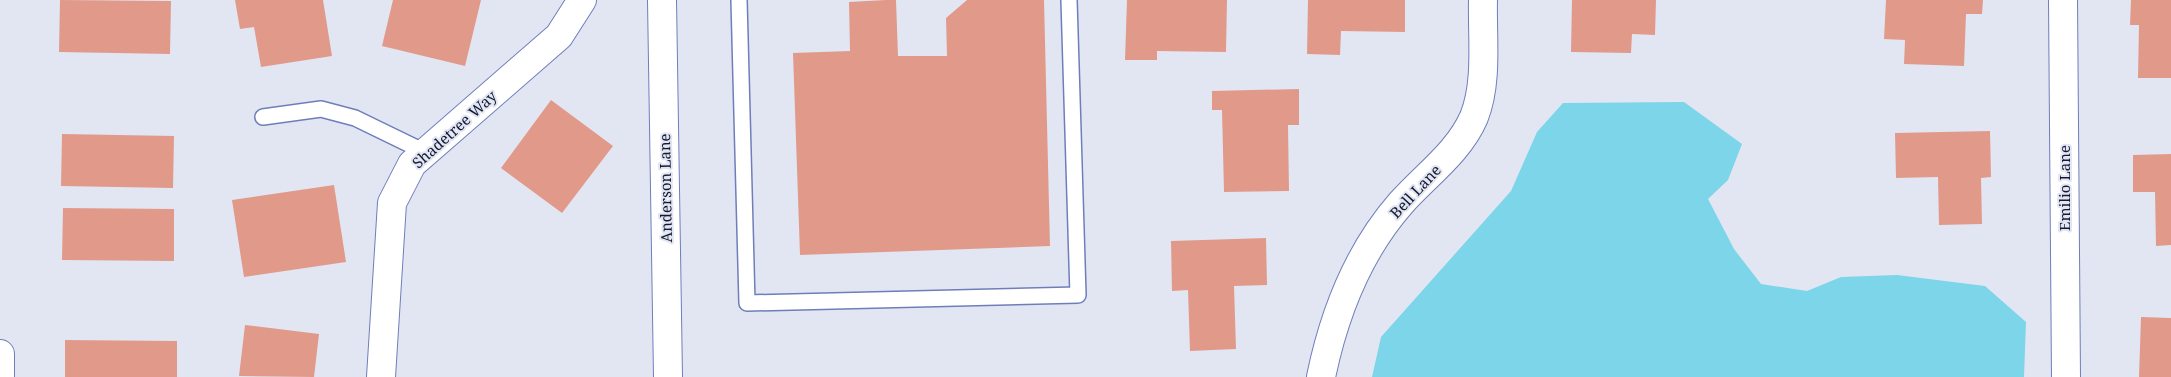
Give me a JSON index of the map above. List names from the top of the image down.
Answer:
{
  "streets": {
    "street": [
      "Shadetree Way",
      "Anderson Lane",
      "Emilio Lane",
      "Bell Lane"
    ]
  }
}
